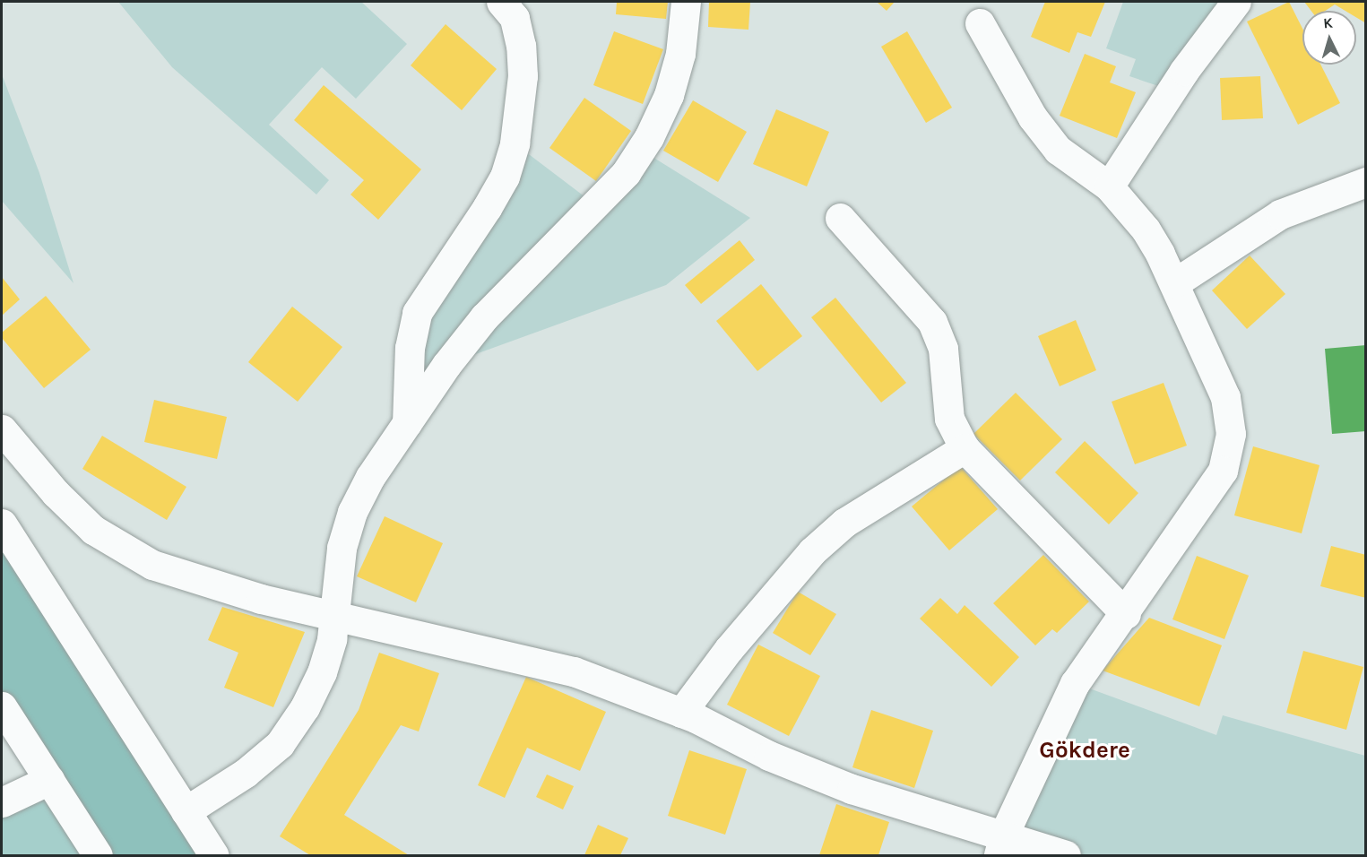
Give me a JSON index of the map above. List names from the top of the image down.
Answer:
{
  "districts": ["Gökdere"],
  "north": "top"
}
